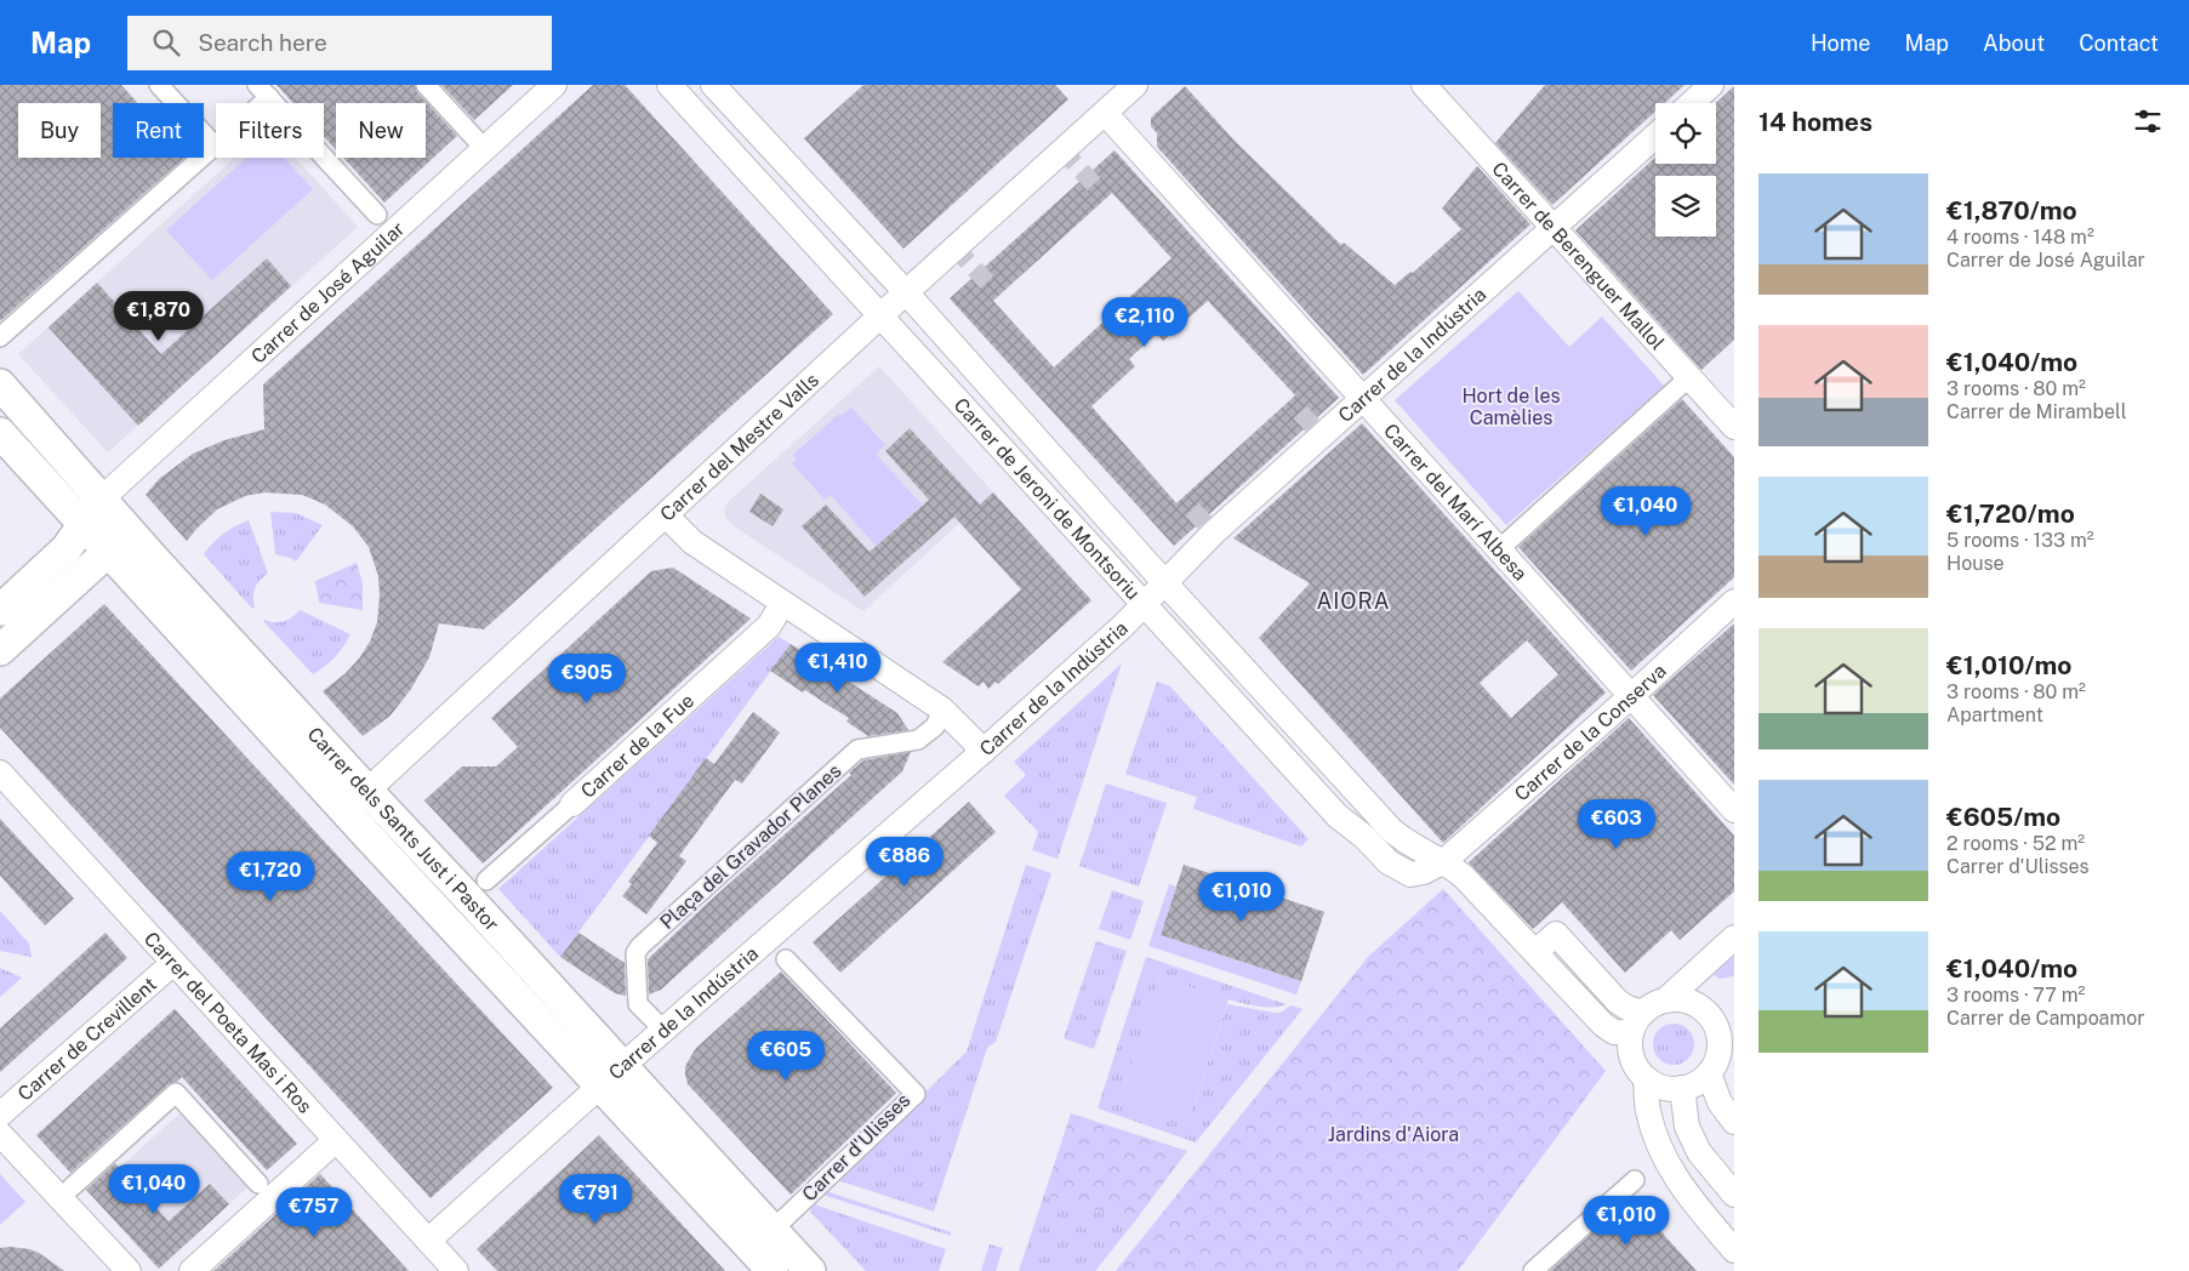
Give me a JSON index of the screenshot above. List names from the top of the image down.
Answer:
{
  "streets": {
    "street": [
      "Carrer de Berenguer Mallol",
      "Carrer de José Aguilar",
      "Carrer de la Indústria",
      "Carrer del Mestre Valls",
      "Carrer de Jeroni de Montsoriu",
      "Carrer del Marí Albesa",
      "Carrer de la Conserva",
      "Carrer de la Fue",
      "Carrer dels Sants Just i Pastor",
      "Plaça del Gravador Planes",
      "Carrer del Poeta Mas i Ros",
      "Carrer de Crevillent",
      "Carrer d'Ulisses"
    ]
  },
  "crossings": [
    ["Carrer de Berenguer Mallol", "Carrer de la Indústria"],
    ["Carrer de José Aguilar", "Carrer dels Sants Just i Pastor"],
    ["Carrer de la Indústria", "Carrer de Jeroni de Montsoriu"],
    ["Carrer de la Indústria", "Carrer del Marí Albesa"],
    ["Carrer de la Indústria", "Carrer dels Sants Just i Pastor"],
    ["Carrer de la Indústria", "Plaça del Gravador Planes"],
    ["Carrer de la Indústria", "Carrer del Poeta Mas i Ros"],
    ["Carrer del Mestre Valls", "Carrer de Jeroni de Montsoriu"],
    ["Carrer del Mestre Valls", "Carrer del Marí Albesa"],
    ["Carrer del Mestre Valls", "Carrer dels Sants Just i Pastor"],
    ["Carrer de Jeroni de Montsoriu", "Carrer de la Conserva"],
    ["Carrer del Marí Albesa", "Carrer de la Conserva"],
    ["Carrer dels Sants Just i Pastor", "Carrer d'Ulisses"],
    ["Carrer del Poeta Mas i Ros", "Carrer de Crevillent"]
  ],
  "districts": ["AIORA"],
  "parks": ["Hort de les Camèlies", "Jardins d'Aiora"],
  "page": {
    "header": "Map",
    "search": "Search here",
    "nav": [
      "Home",
      "Map",
      "About",
      "Contact"
    ],
    "heading": "14 homes",
    "chip": [
      "Buy",
      "Rent",
      "Filters",
      "New"
    ],
    "list": [
      {
        "name": "€1,870/mo",
        "note": "4 rooms · 148 m² · Carrer de José Aguilar"
      },
      {
        "name": "€1,040/mo",
        "note": "3 rooms · 80 m² · Carrer de Mirambell"
      },
      {
        "name": "€1,720/mo",
        "note": "5 rooms · 133 m² · House"
      },
      {
        "name": "€1,010/mo",
        "note": "3 rooms · 80 m² · Apartment"
      },
      {
        "name": "€605/mo",
        "note": "2 rooms · 52 m² · Carrer d'Ulisses"
      },
      {
        "name": "€1,040/mo",
        "note": "3 rooms · 77 m² · Carrer de Campoamor"
      }
    ],
    "price": [
      "€1,870",
      "€2,110",
      "€1,040",
      "€1,410",
      "€905",
      "€603",
      "€886",
      "€1,720",
      "€1,010",
      "€605",
      "€1,040",
      "€791",
      "€757",
      "€1,010"
    ]
  }
}
